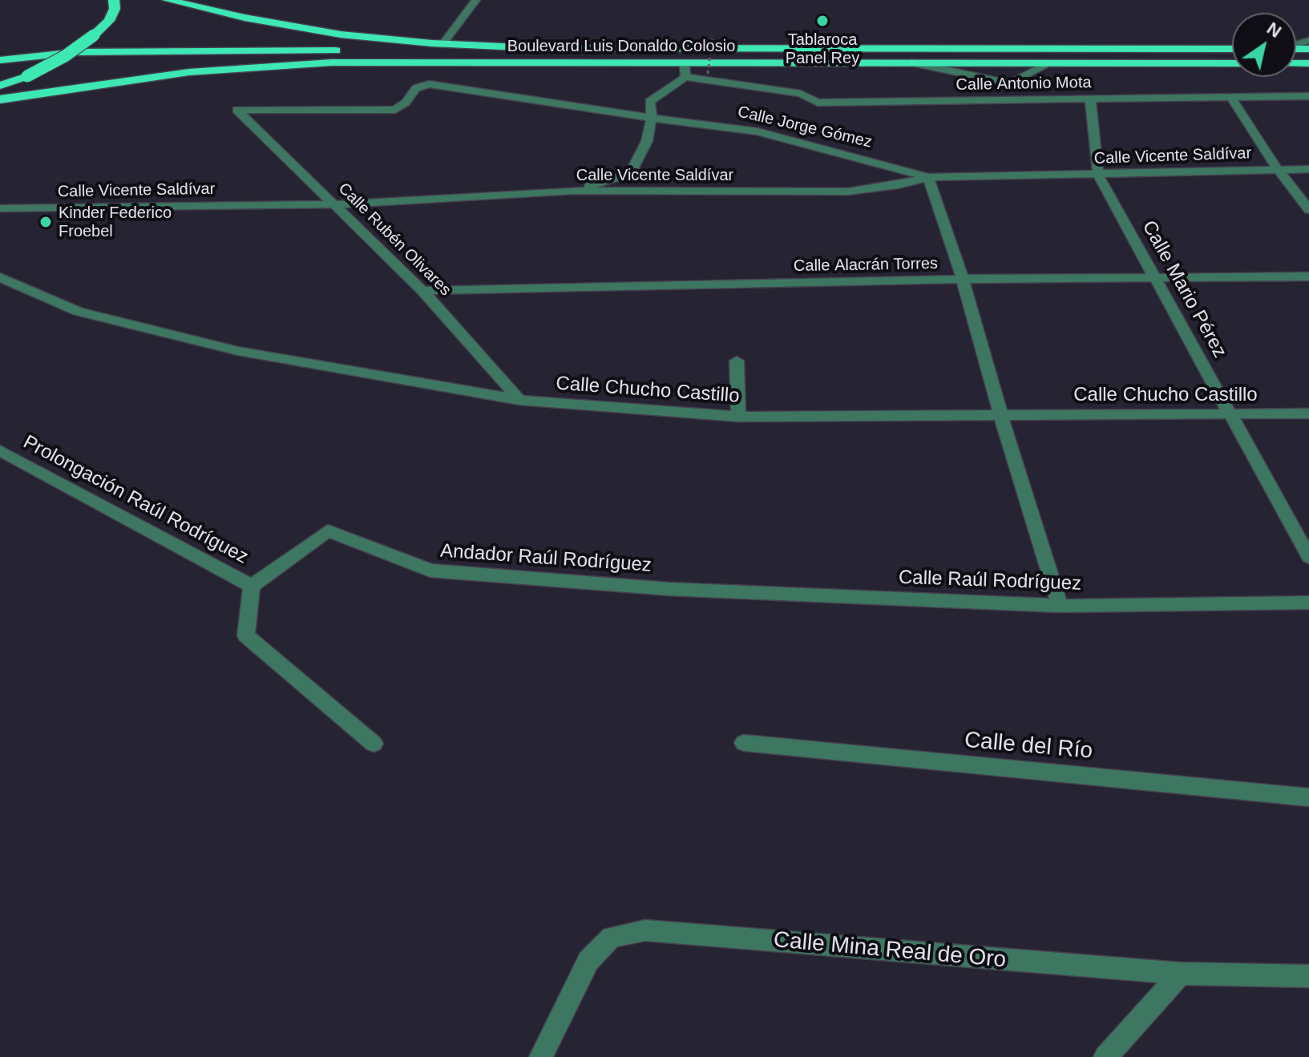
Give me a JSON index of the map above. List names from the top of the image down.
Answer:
{
  "streets": {
    "highway": ["Boulevard Luis Donaldo Colosio"],
    "street": [
      "Calle Antonio Mota",
      "Calle Jorge Gómez",
      "Calle Vicente Saldívar",
      "Calle Rubén Olivares",
      "Calle Alacrán Torres",
      "Calle Mario Pérez",
      "Calle Chucho Castillo",
      "Prolongación Raúl Rodríguez",
      "Andador Raúl Rodríguez",
      "Calle Raúl Rodríguez",
      "Calle del Río",
      "Calle Mina Real de Oro"
    ]
  },
  "crossings": [
    ["Calle Antonio Mota", "Calle Mario Pérez"],
    ["Calle Jorge Gómez", "Calle Vicente Saldívar"],
    ["Calle Jorge Gómez", "Calle Rubén Olivares"],
    ["Calle Vicente Saldívar", "Calle Rubén Olivares"],
    ["Calle Vicente Saldívar", "Calle Mario Pérez"],
    ["Calle Rubén Olivares", "Calle Alacrán Torres"],
    ["Calle Rubén Olivares", "Calle Chucho Castillo"],
    ["Calle Alacrán Torres", "Calle Mario Pérez"],
    ["Calle Mario Pérez", "Calle Chucho Castillo"],
    ["Prolongación Raúl Rodríguez", "Andador Raúl Rodríguez"],
    ["Andador Raúl Rodríguez", "Calle Raúl Rodríguez"]
  ],
  "places": ["Tablaroca Panel Rey", "Kinder Federico Froebel"],
  "north": "top right"
}
